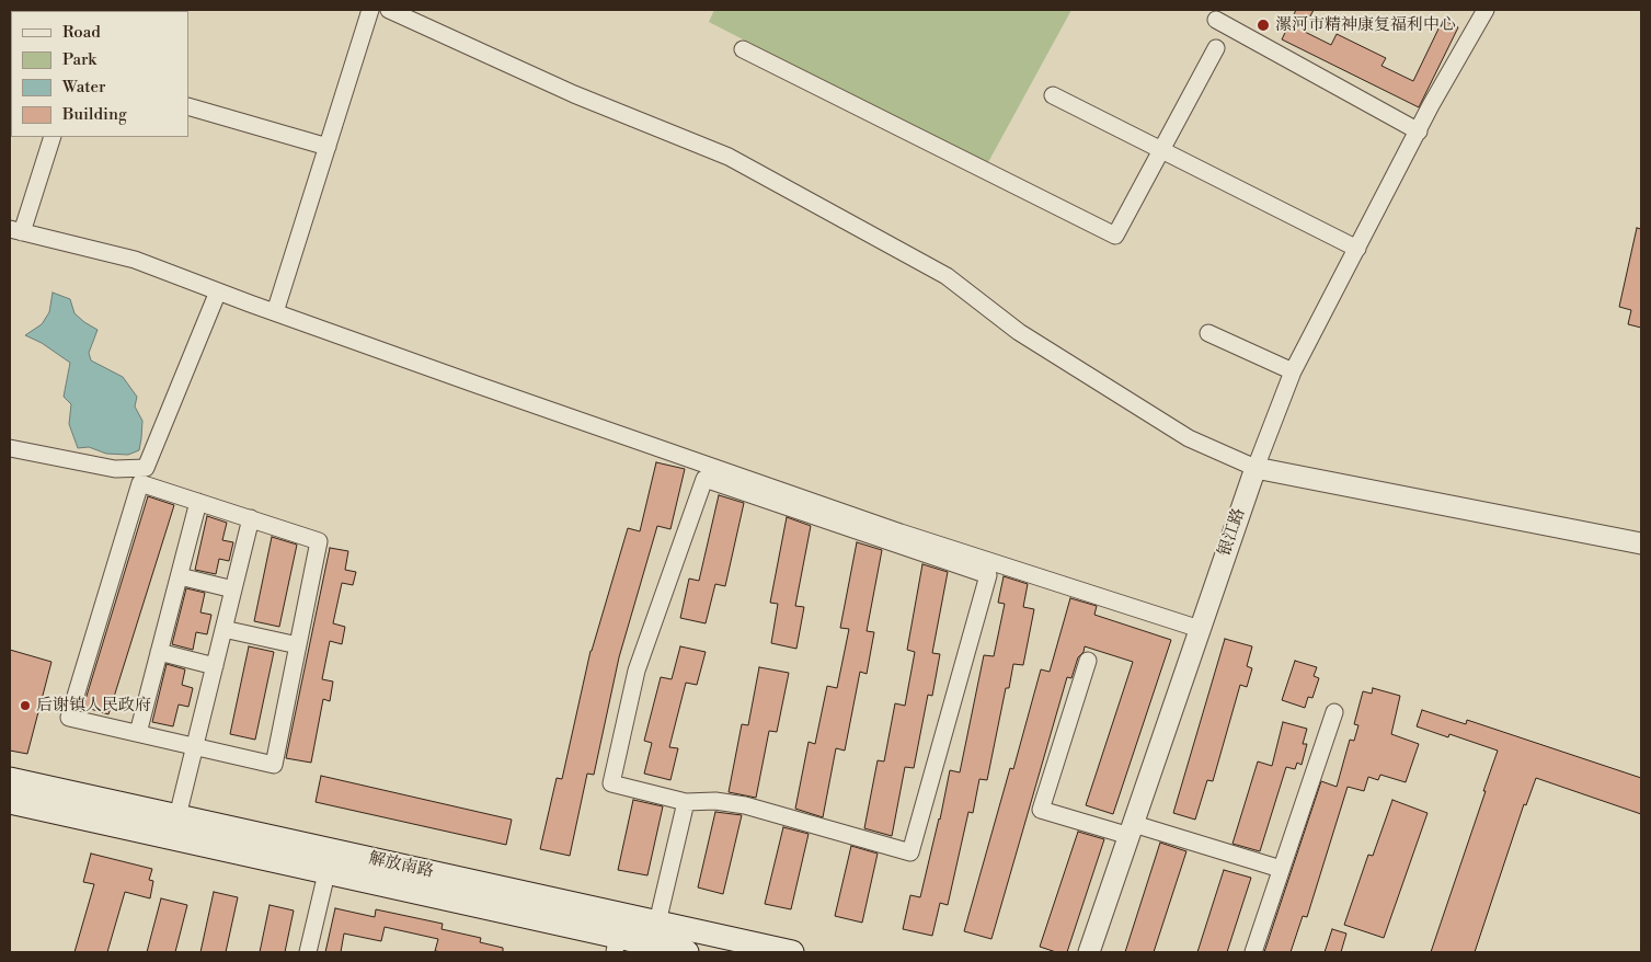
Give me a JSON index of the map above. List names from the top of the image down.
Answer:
{
  "streets": {
    "main road": ["解放南路"],
    "street": ["银江路"]
  },
  "places": ["漯河市精神康复福利中心", "后谢镇人民政府"],
  "legend": [
    "Road",
    "Park",
    "Water",
    "Building"
  ]
}
